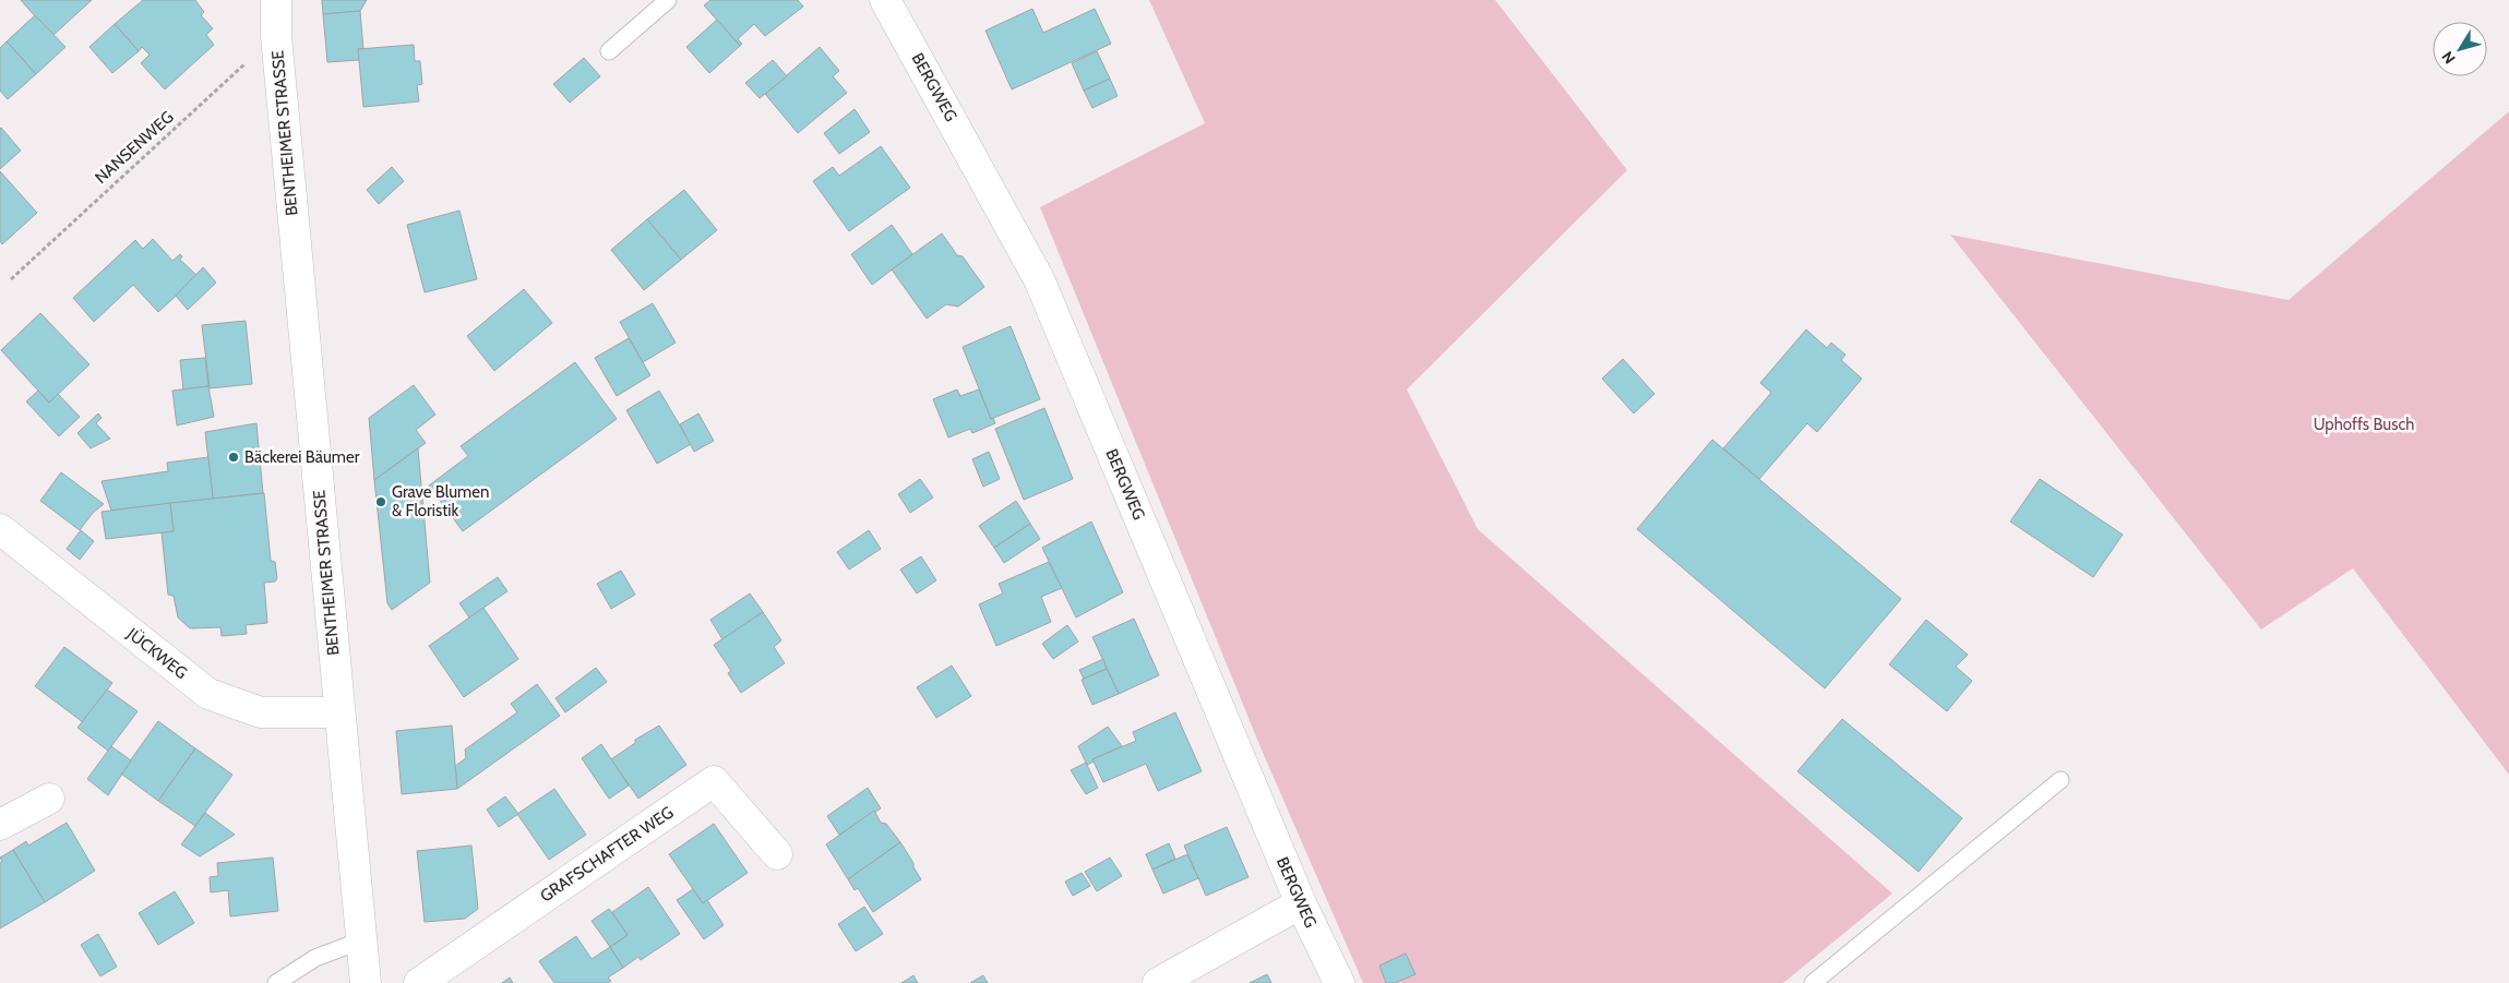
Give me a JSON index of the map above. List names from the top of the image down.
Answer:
{
  "streets": {
    "street": [
      "BERGWEG",
      "BENTHEIMER STRASSE",
      "JÜCKWEG",
      "GRAFSCHAFTER WEG"
    ],
    "path": ["NANSENWEG"]
  },
  "crossings": [
    ["BENTHEIMER STRASSE", "NANSENWEG"],
    ["BENTHEIMER STRASSE", "JÜCKWEG"]
  ],
  "parks": ["Uphoffs Busch"],
  "places": ["Bäckerei Bäumer", "Grave Blumen & Floristik"],
  "north": "bottom left"
}
